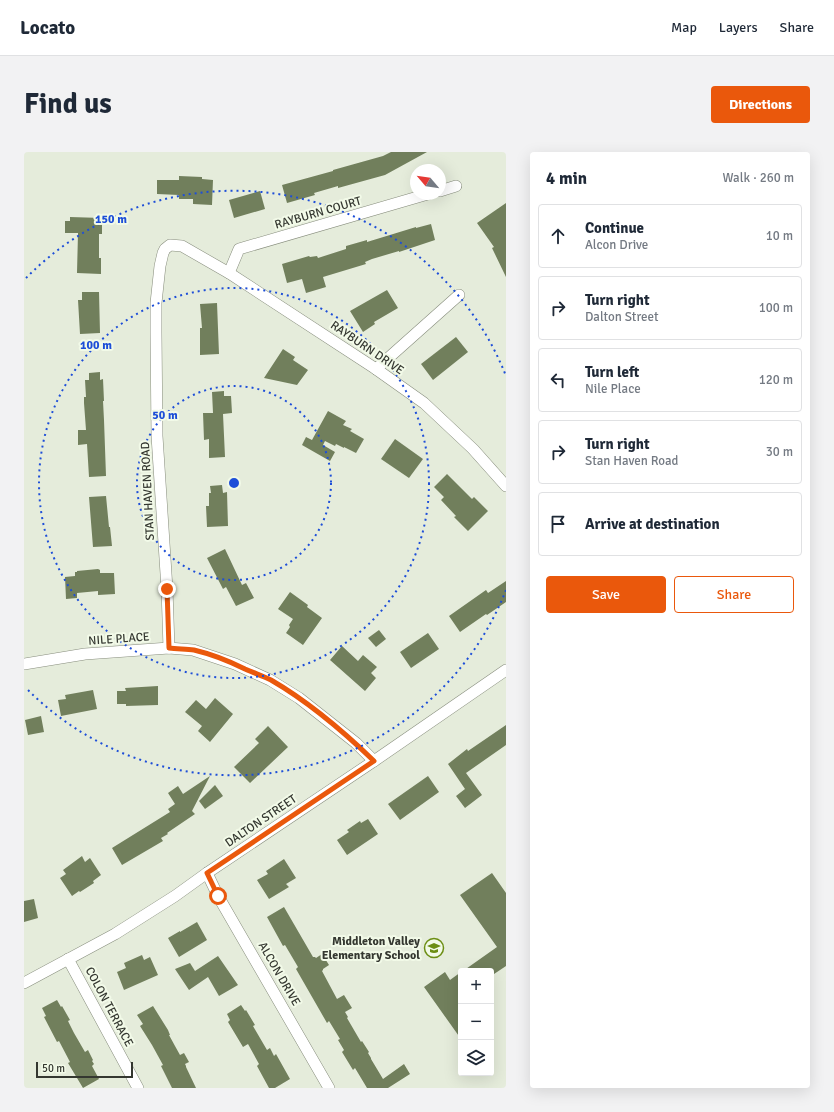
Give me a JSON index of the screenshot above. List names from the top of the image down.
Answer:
{
  "streets": {
    "street": [
      "RAYBURN COURT",
      "RAYBURN DRIVE",
      "STAN HAVEN ROAD",
      "NILE PLACE",
      "DALTON STREET",
      "ALCON DRIVE",
      "COLON TERRACE"
    ]
  },
  "crossings": [
    ["RAYBURN COURT", "RAYBURN DRIVE"],
    ["RAYBURN DRIVE", "STAN HAVEN ROAD"],
    ["STAN HAVEN ROAD", "NILE PLACE"],
    ["NILE PLACE", "DALTON STREET"],
    ["DALTON STREET", "ALCON DRIVE"],
    ["DALTON STREET", "COLON TERRACE"]
  ],
  "places": {
    "school or university": ["Middleton Valley Elementary School"]
  },
  "scale_bar": "50 m",
  "north": "top left",
  "page": {
    "header": "Locato",
    "nav": ["Map", "Layers", "Share"],
    "buttons": [
      "Directions",
      ["Save", "Share"]
    ],
    "title": "Find us",
    "heading": ["4 min", "Walk · 260 m"],
    "list": [
      ["Continue", "Alcon Drive", "10 m"],
      ["Turn right", "Dalton Street", "100 m"],
      ["Turn left", "Nile Place", "120 m"],
      ["Turn right", "Stan Haven Road", "30 m"],
      "Arrive at destination"
    ],
    "map_buttons": ["+", "−"],
    "scale": "50 m"
  },
  "rings": ["150 m", "100 m", "50 m"]
}
